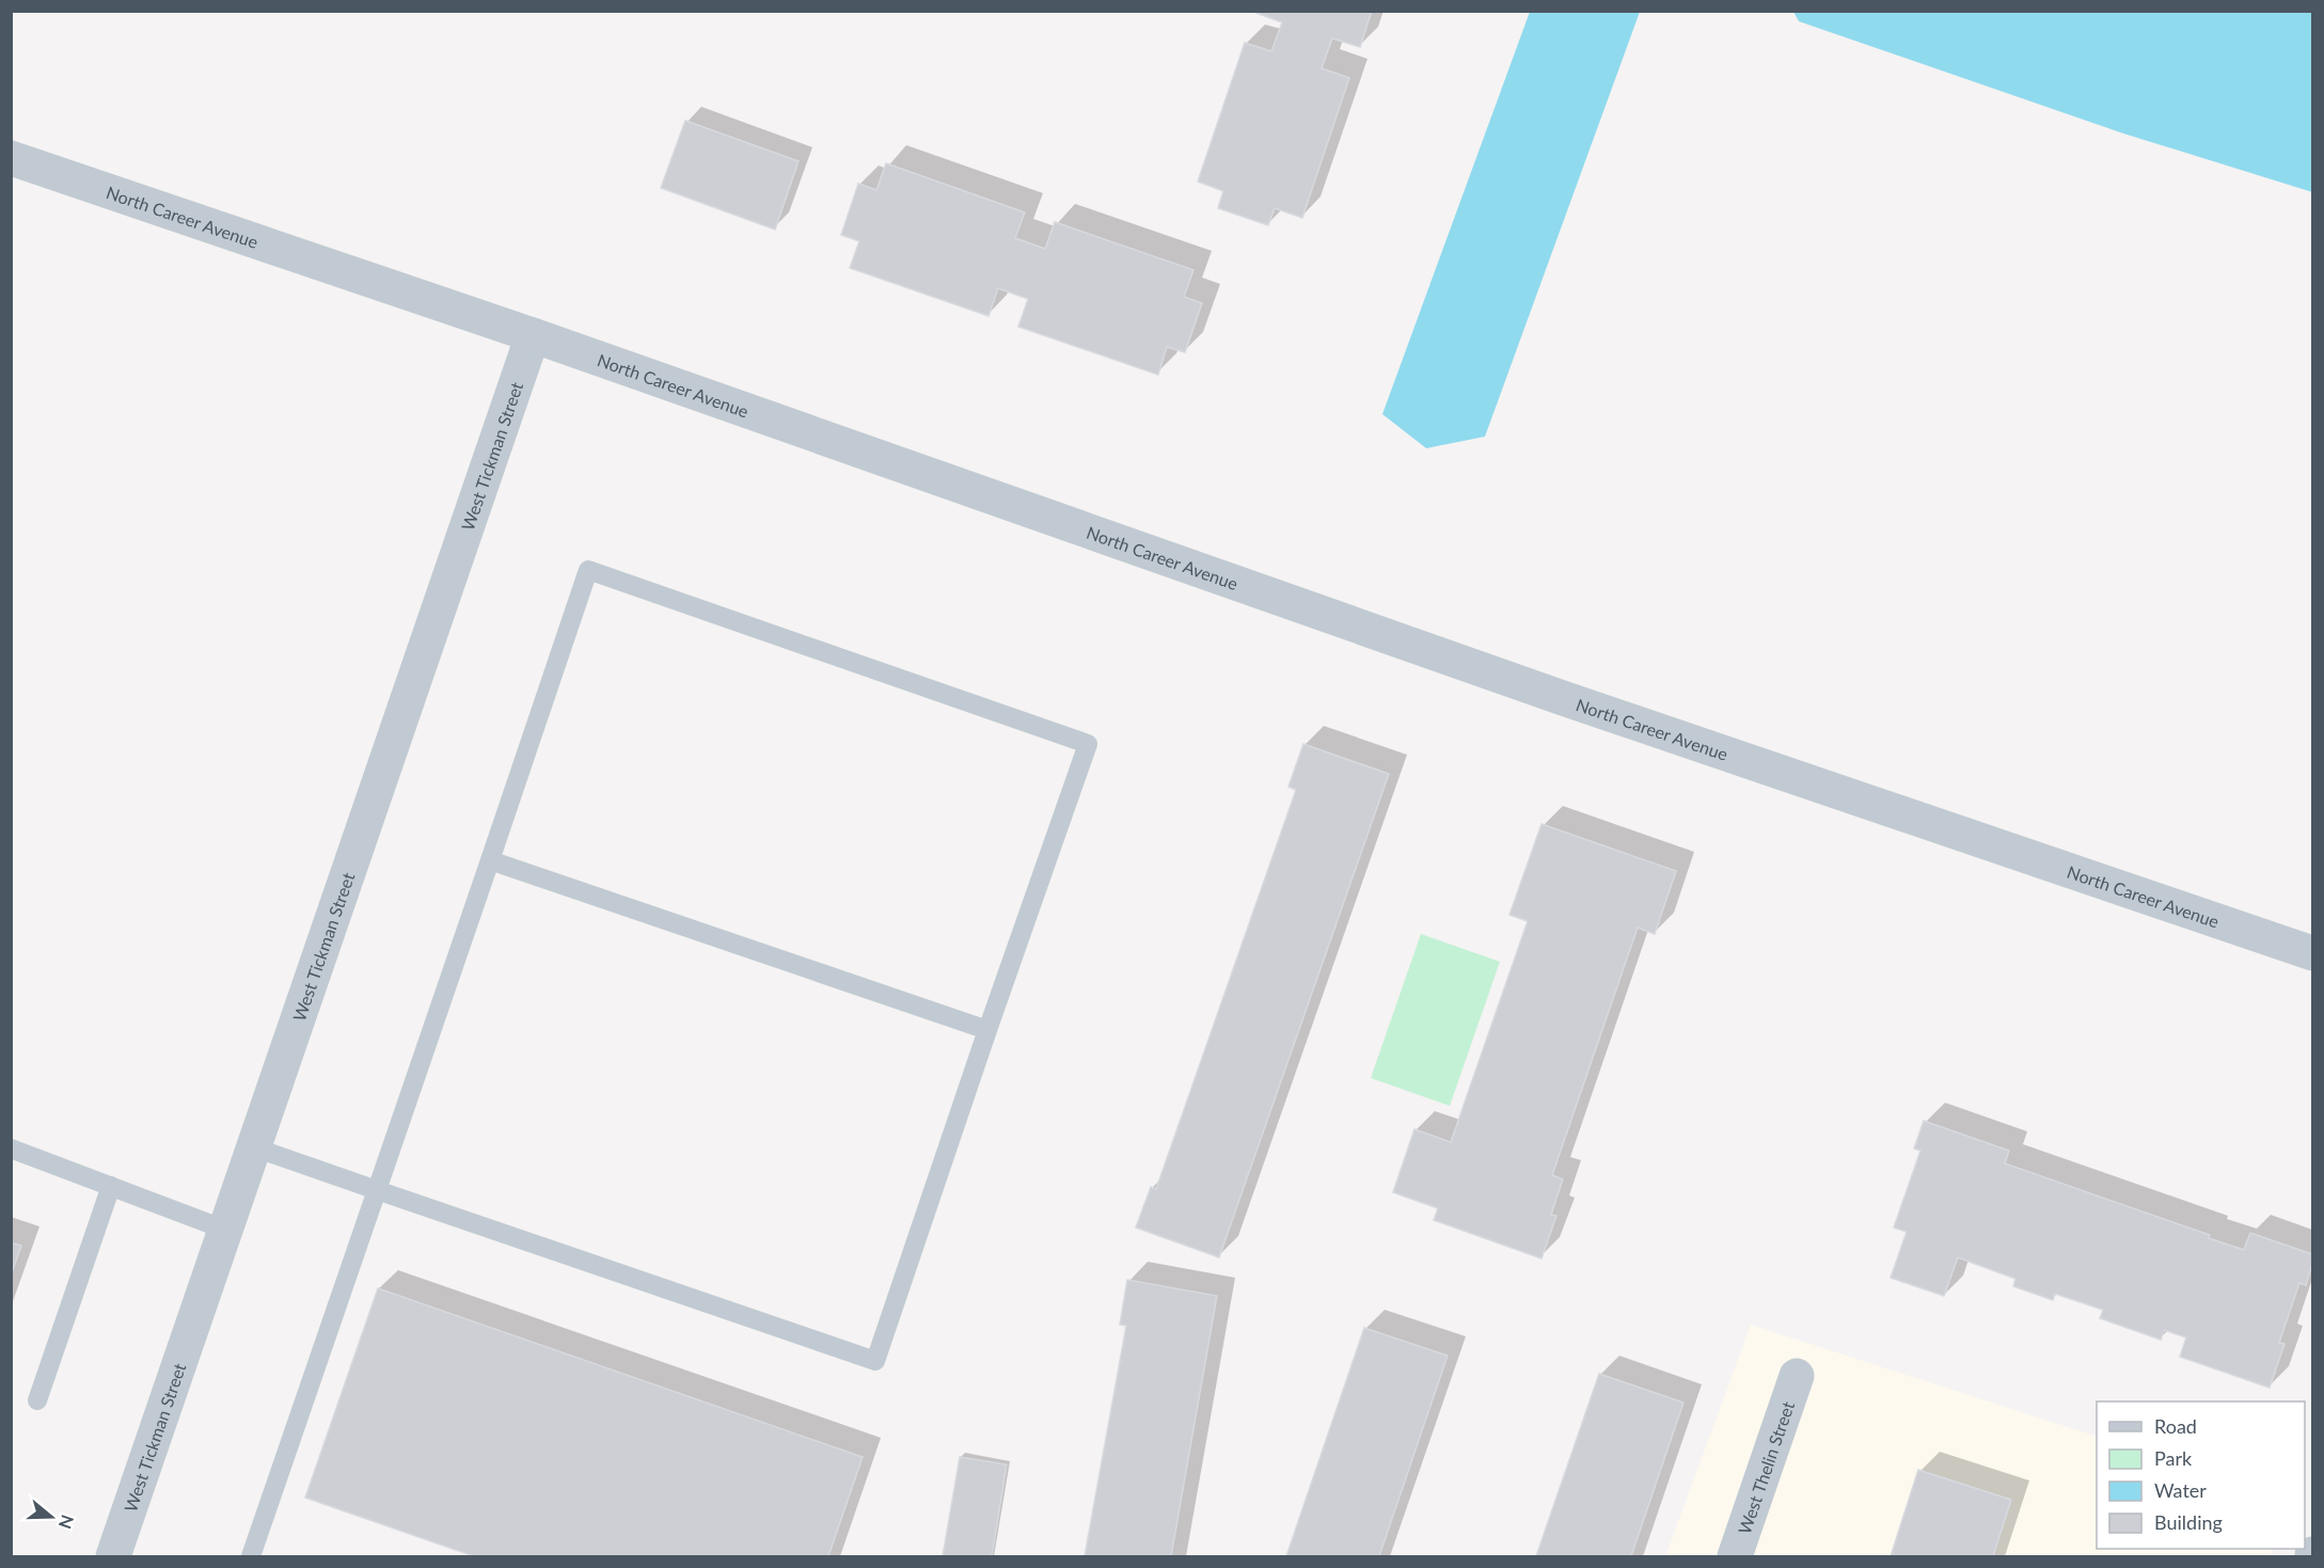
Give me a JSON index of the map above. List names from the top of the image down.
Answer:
{
  "streets": {
    "street": ["North Career Avenue", "West Tickman Street", "West Thelin Street"]
  },
  "crossings": [
    ["North Career Avenue", "West Tickman Street"]
  ],
  "legend": [
    "Road",
    "Park",
    "Water",
    "Building"
  ],
  "north": "right"
}
